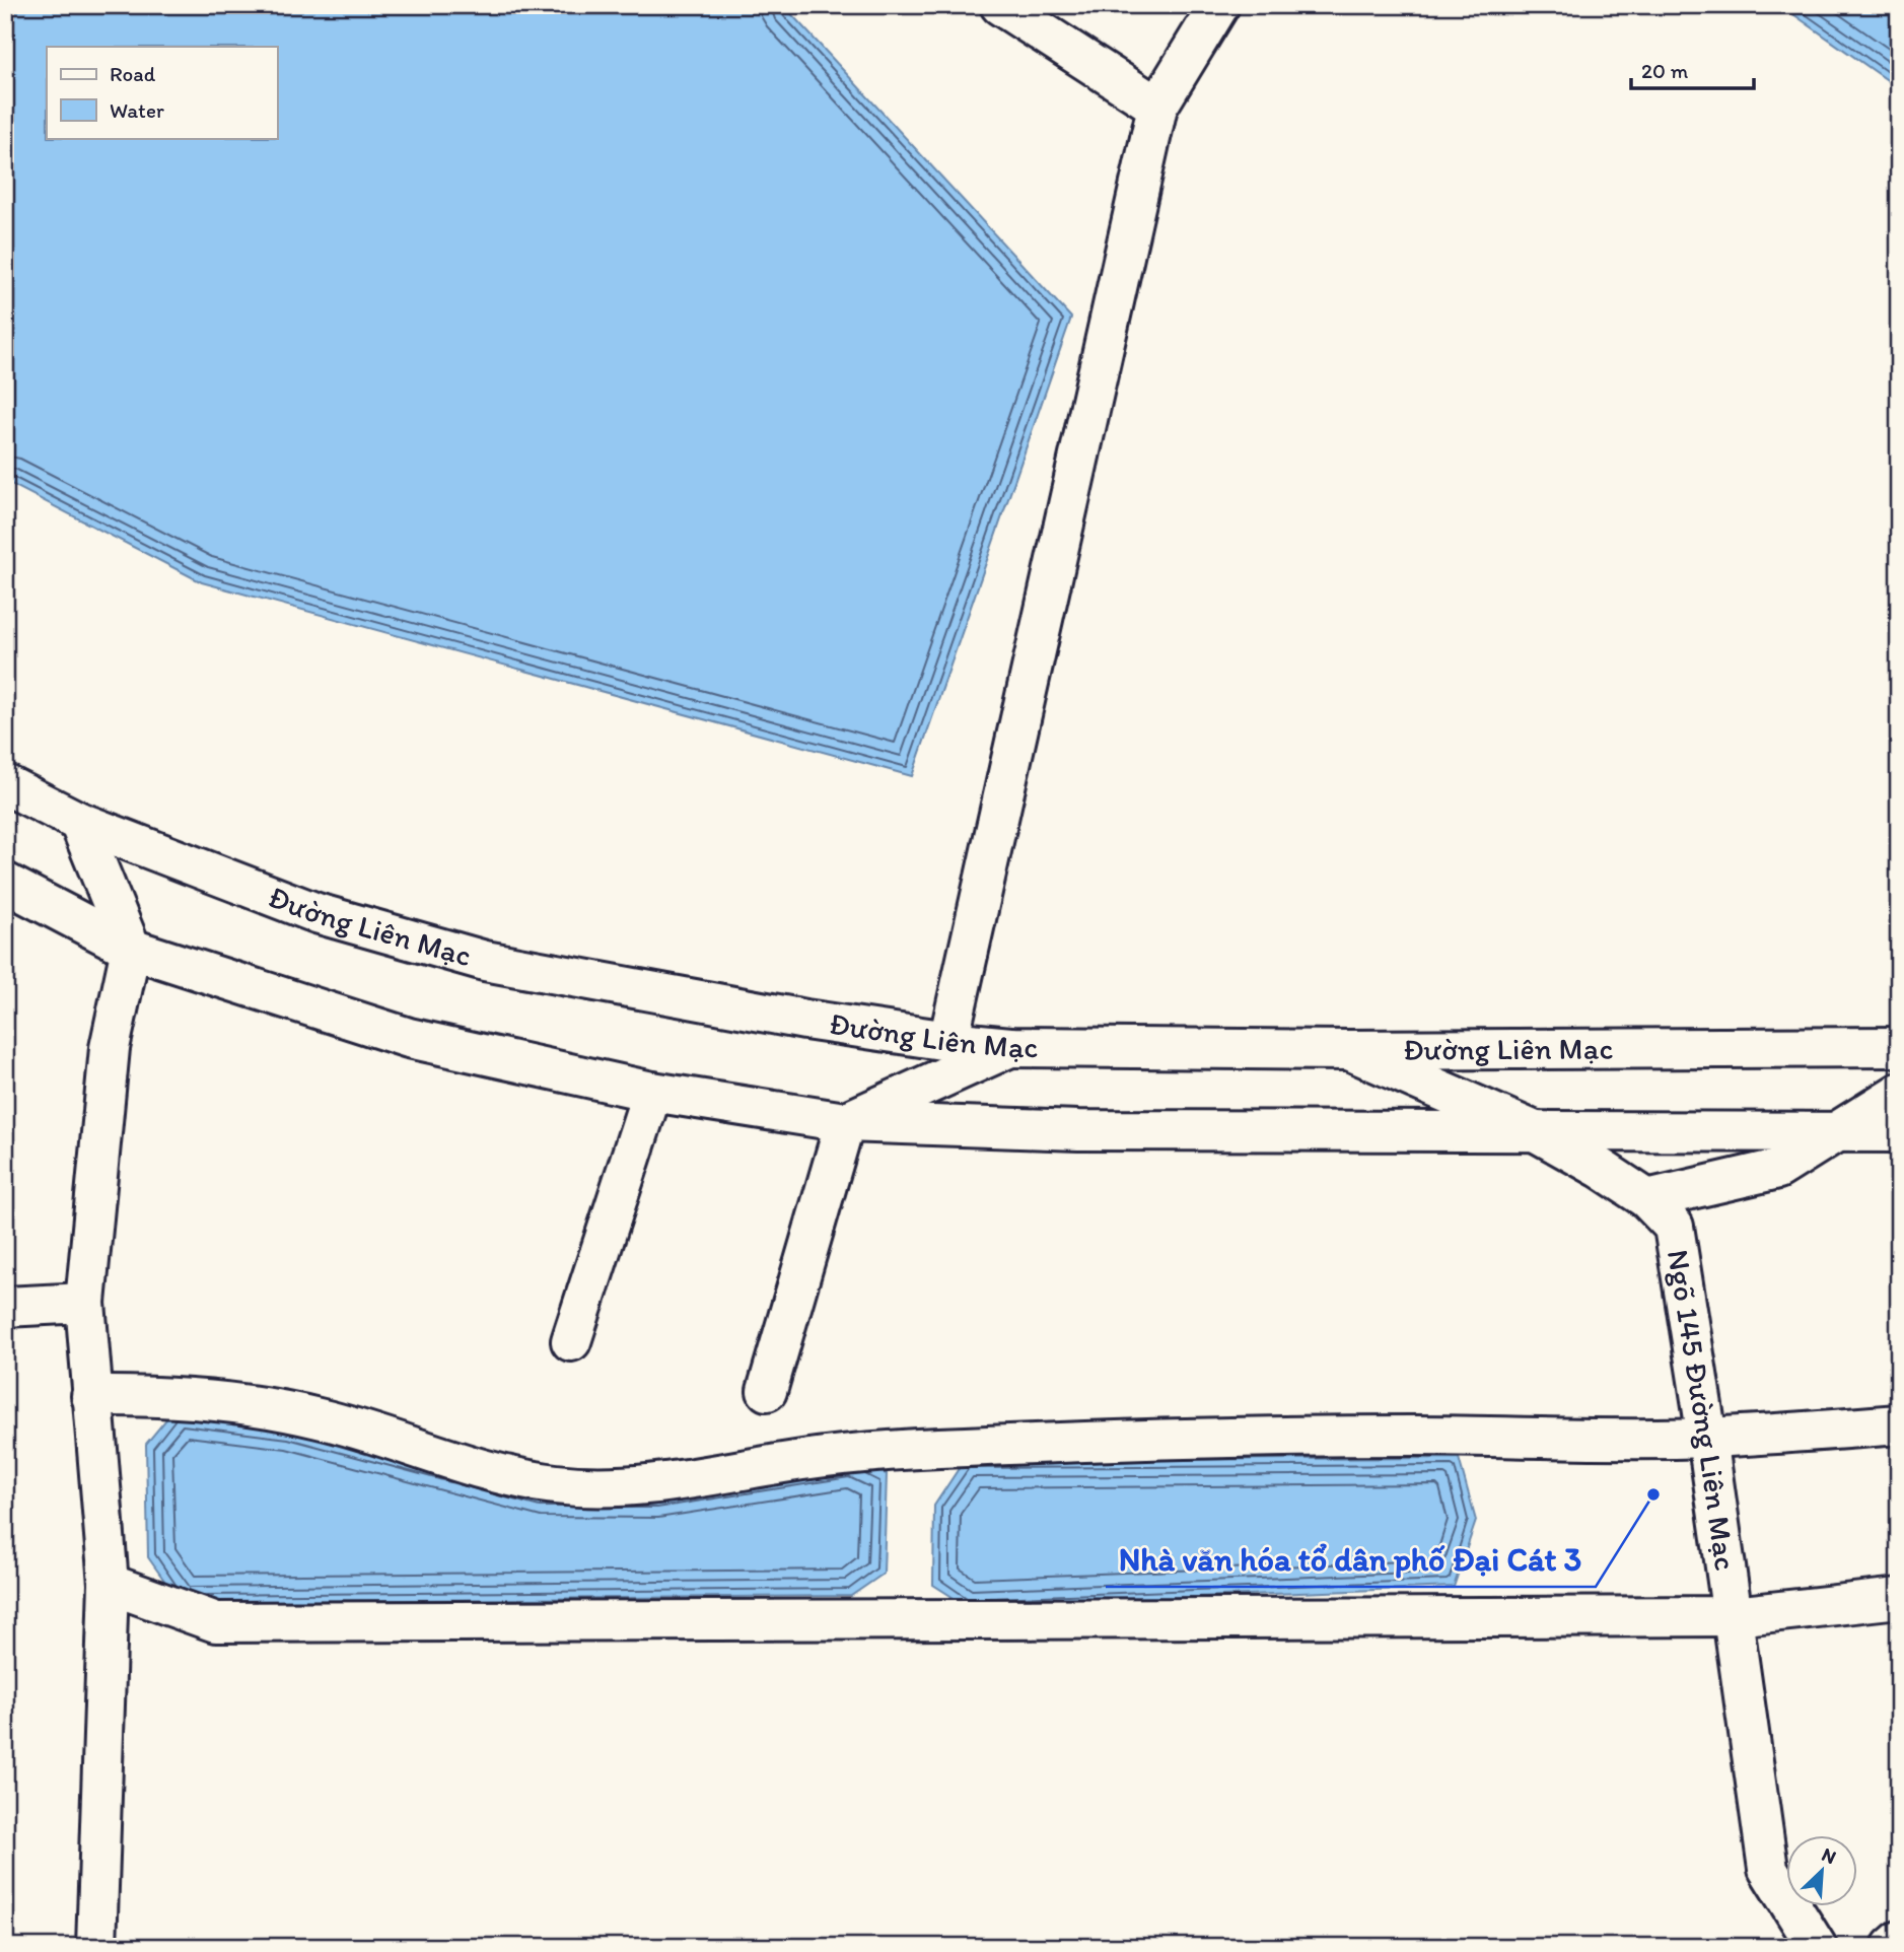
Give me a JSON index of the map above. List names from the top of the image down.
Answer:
{
  "streets": {
    "street": ["Đường Liên Mạc", "Ngõ 145 Đường Liên Mạc"]
  },
  "crossings": [
    ["Đường Liên Mạc", "Ngõ 145 Đường Liên Mạc"]
  ],
  "places": ["Nhà văn hóa tổ dân phố Đại Cát 3"],
  "legend": ["Road", "Water"],
  "scale_bar": "20 m",
  "north": "top right"
}
